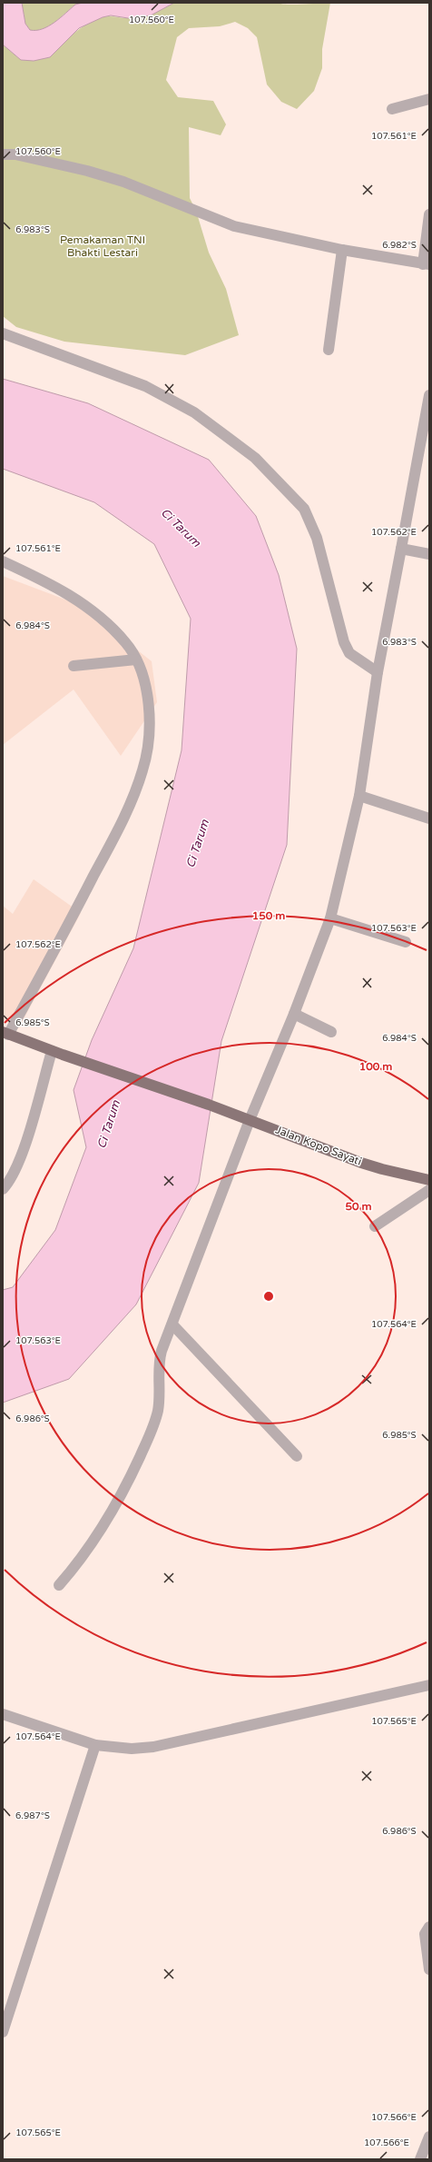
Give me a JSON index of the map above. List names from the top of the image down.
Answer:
{
  "streets": {
    "main road": ["Jalan Kopo Sayati"]
  },
  "water": ["Ci Tarum"],
  "parks": ["Pemakaman TNI Bhakti Lestari"],
  "coordinates": [
    "107.560°E",
    "107.561°E",
    "6.983°S",
    "6.982°S",
    "107.562°E",
    "6.984°S",
    "107.563°E",
    "6.985°S",
    "107.564°E",
    "6.986°S",
    "107.565°E",
    "6.987°S",
    "107.566°E"
  ],
  "rings": ["150 m", "100 m", "50 m"]
}
